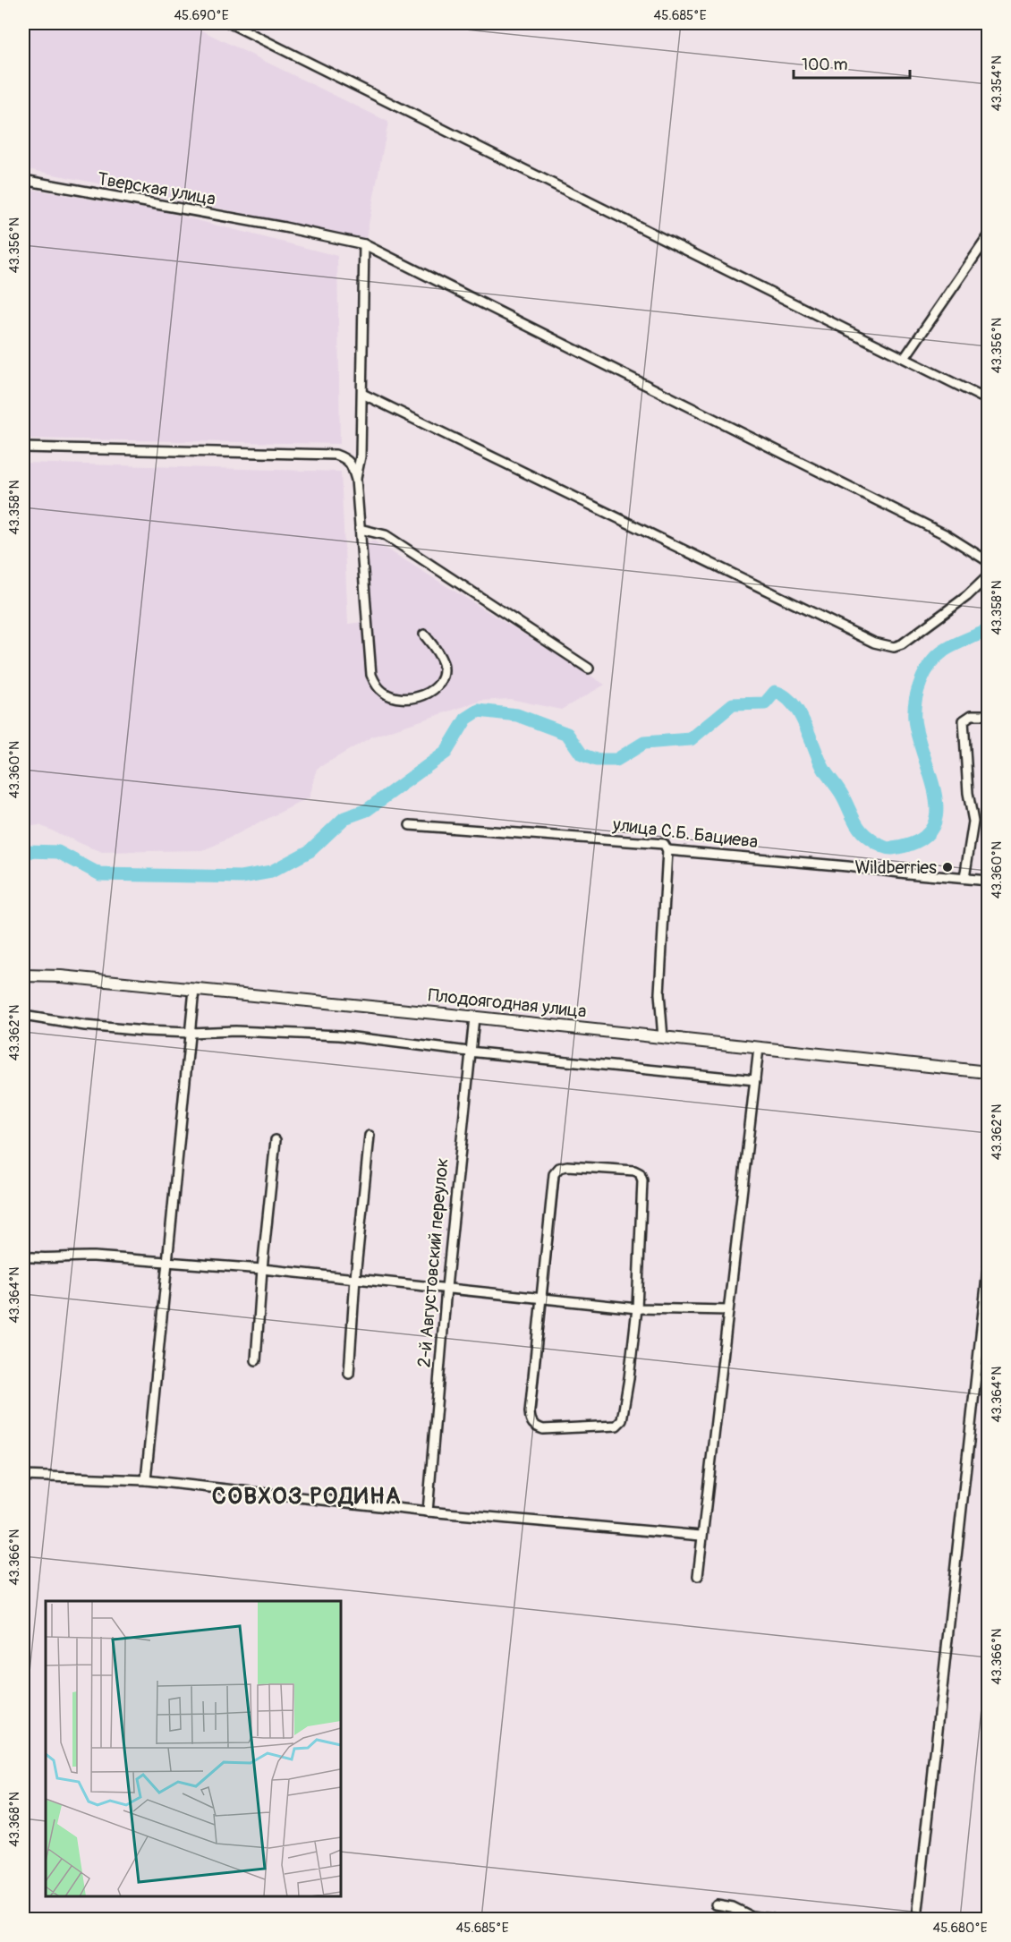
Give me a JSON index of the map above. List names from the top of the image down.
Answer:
{
  "streets": {
    "street": [
      "Тверская улица",
      "улица С.Б. Бациева",
      "Плодоягодная улица",
      "2-й Августовский переулок"
    ]
  },
  "crossings": [
    ["Плодоягодная улица", "2-й Августовский переулок"]
  ],
  "districts": ["СОВХОЗ РОДИНА"],
  "places": ["Wildberries"],
  "scale_bar": "100 m",
  "coordinates": [
    "45.690°E",
    "45.685°E",
    "43.354°N",
    "43.356°N",
    "43.358°N",
    "43.360°N",
    "43.362°N",
    "43.364°N",
    "43.366°N",
    "43.368°N",
    "45.680°E"
  ]
}
